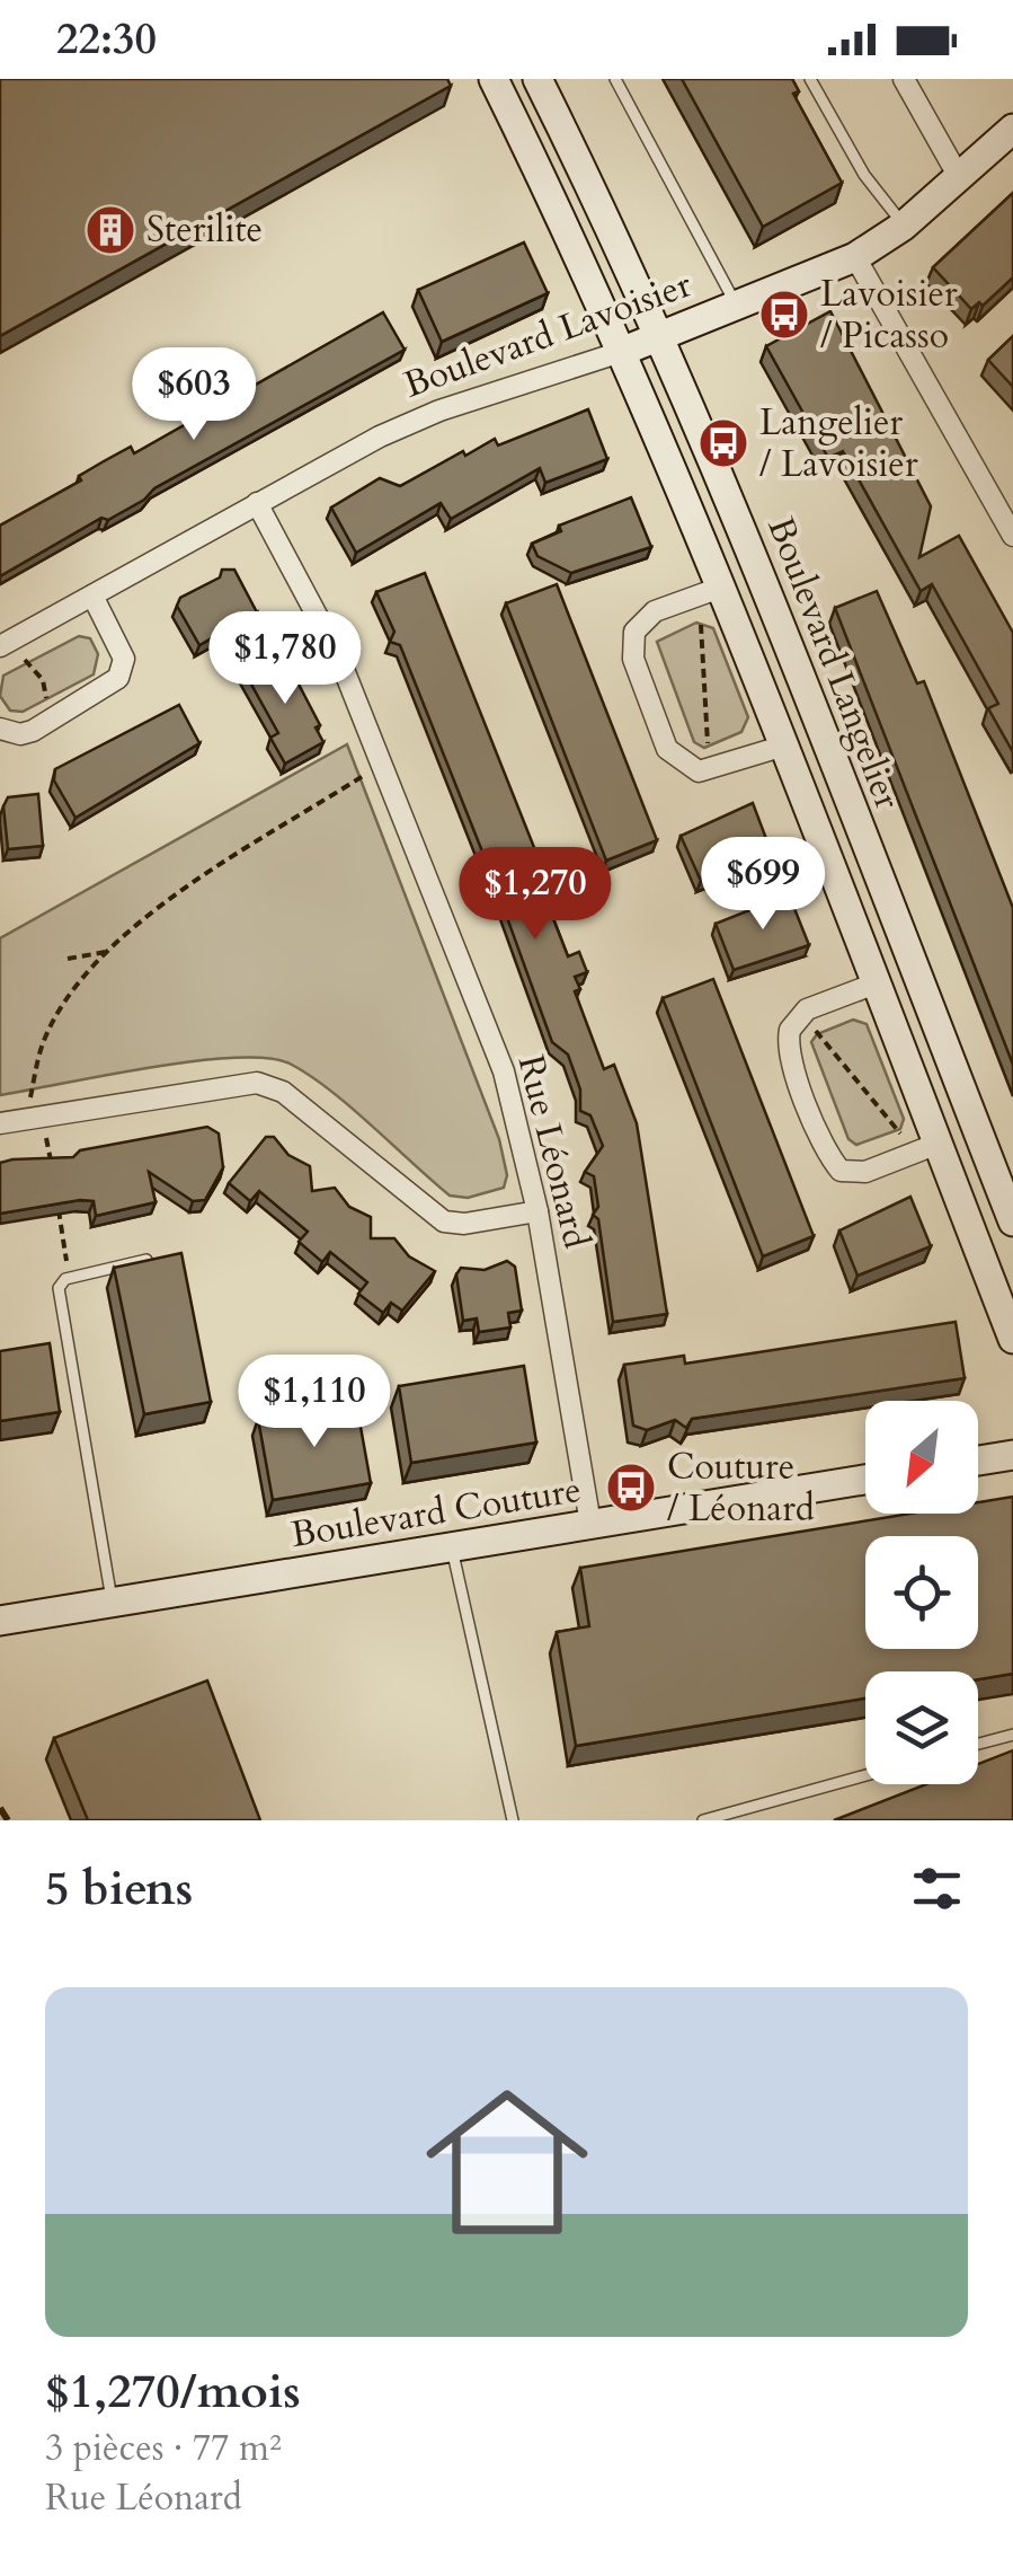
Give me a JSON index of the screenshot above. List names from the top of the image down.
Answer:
{
  "streets": {
    "main road": ["Boulevard Lavoisier", "Boulevard Langelier", "Boulevard Couture"],
    "street": ["Rue Léonard"]
  },
  "crossings": [
    ["Boulevard Lavoisier", "Boulevard Langelier"],
    ["Boulevard Lavoisier", "Rue Léonard"],
    ["Rue Léonard", "Boulevard Couture"]
  ],
  "places": {
    "building": ["Sterilite"],
    "bus stop": ["Lavoisier / Picasso", "Langelier / Lavoisier", "Couture / Léonard"]
  },
  "north": "bottom left",
  "page": {
    "status": "22:30",
    "price": [
      "$603",
      "$1,780",
      "$699",
      "$1,270",
      "$1,110"
    ],
    "heading": "5 biens",
    "list": [
      {
        "name": "$1,270/mois",
        "note": "3 pièces · 77 m² · Rue Léonard"
      }
    ]
  }
}
